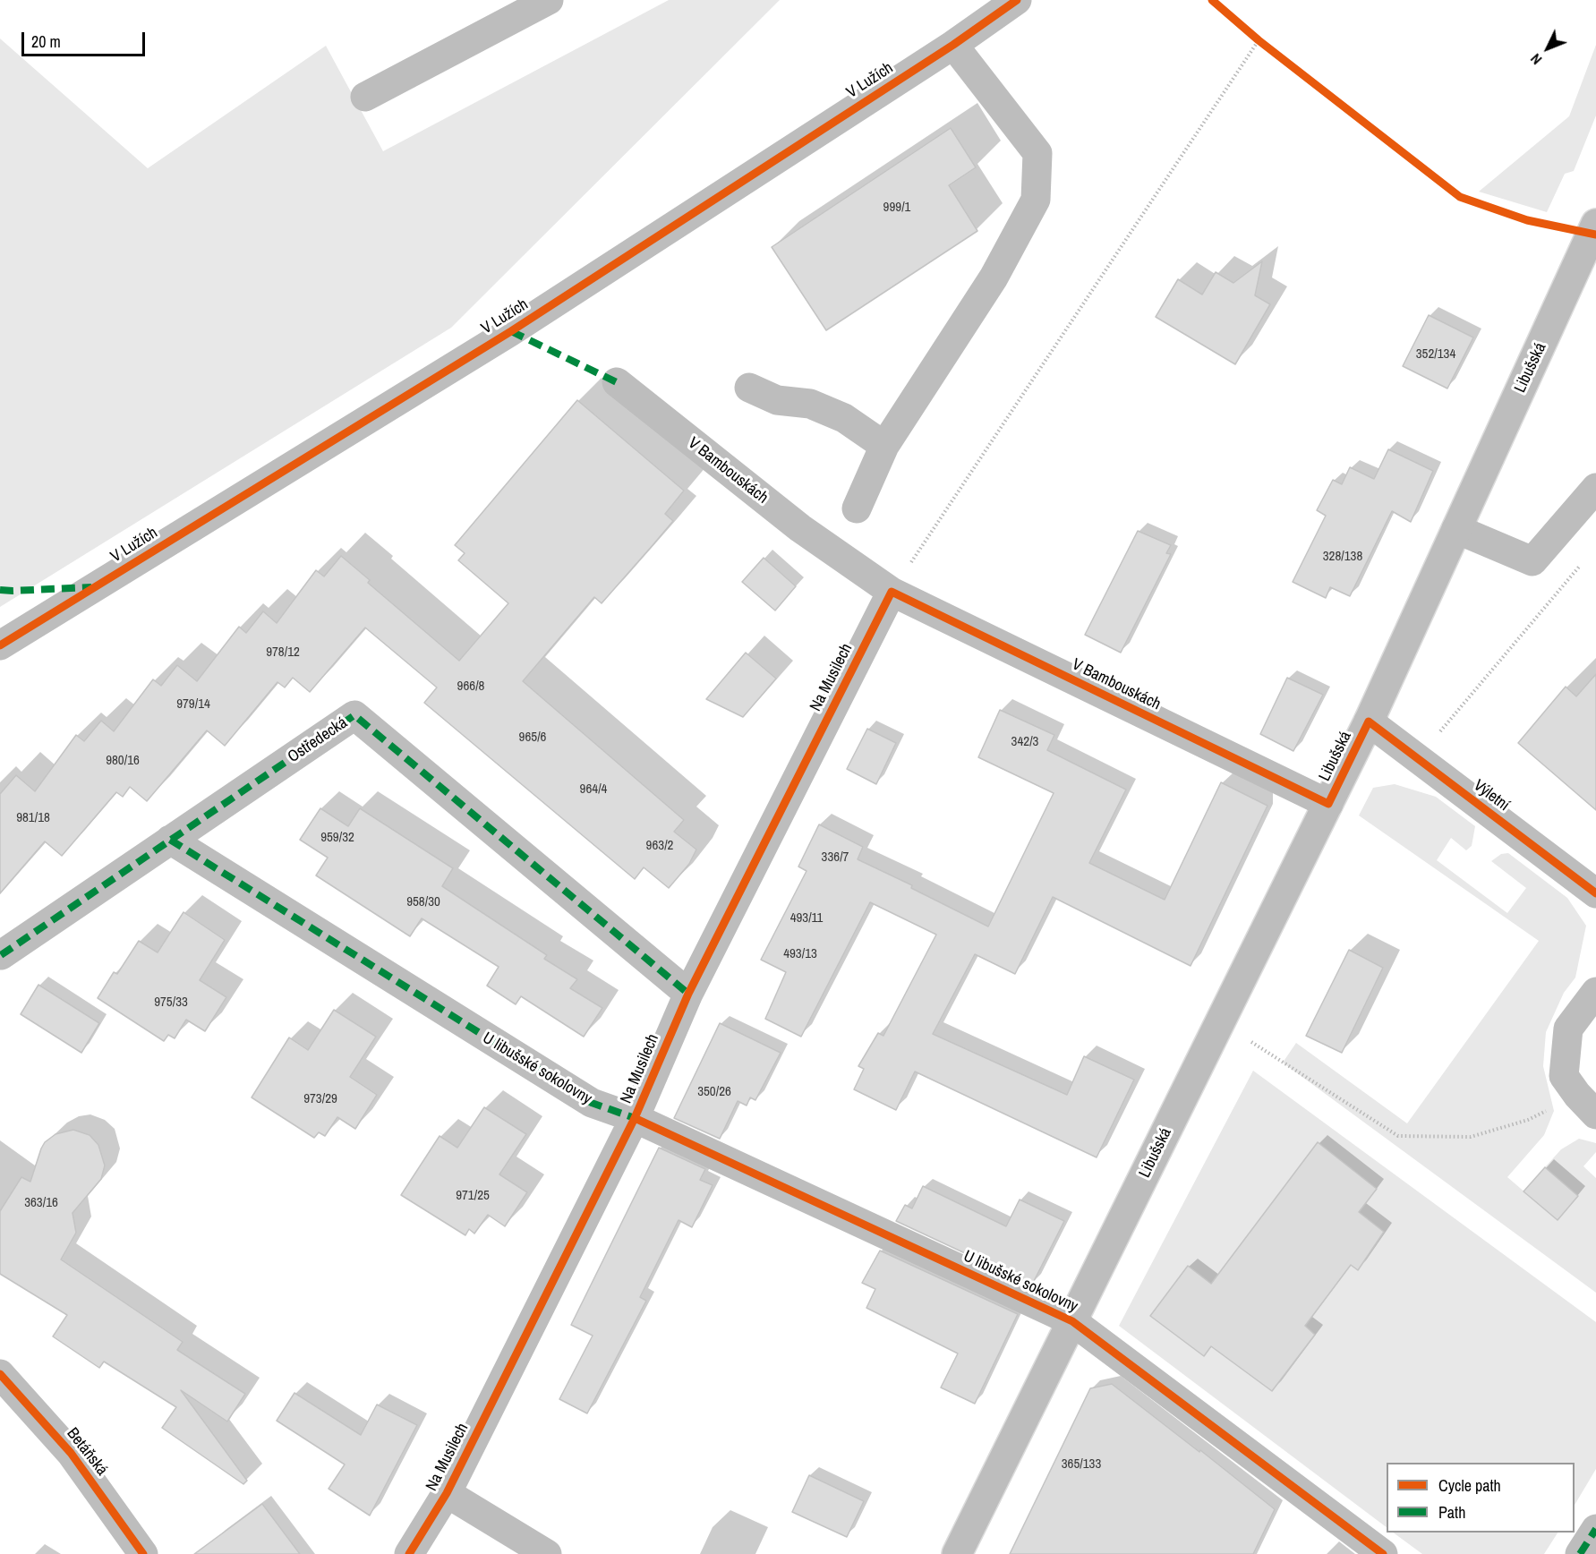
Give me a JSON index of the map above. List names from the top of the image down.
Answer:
{
  "streets": {
    "street": [
      "V Lužích",
      "Libušská",
      "V Bambouskách",
      "Na Musilech",
      "Ostředecká",
      "Výletní",
      "U libušské sokolovny",
      "Betáňská"
    ]
  },
  "crossings": [
    ["Libušská", "V Bambouskách"],
    ["Libušská", "Výletní"],
    ["Libušská", "U libušské sokolovny"],
    ["V Bambouskách", "Na Musilech"],
    ["Na Musilech", "Ostředecká"],
    ["Na Musilech", "U libušské sokolovny"],
    ["Ostředecká", "U libušské sokolovny"]
  ],
  "house_numbers": [
    "999/1",
    "352/134",
    "328/138",
    "978/12",
    "966/8",
    "979/14",
    "965/6",
    "342/3",
    "980/16",
    "964/4",
    "981/18",
    "959/32",
    "963/2",
    "336/7",
    "958/30",
    "493/11",
    "493/13",
    "975/33",
    "350/26",
    "973/29",
    "971/25",
    "363/16",
    "365/133"
  ],
  "legend": ["Cycle path", "Path"],
  "scale_bar": "20 m",
  "north": "bottom left"
}
